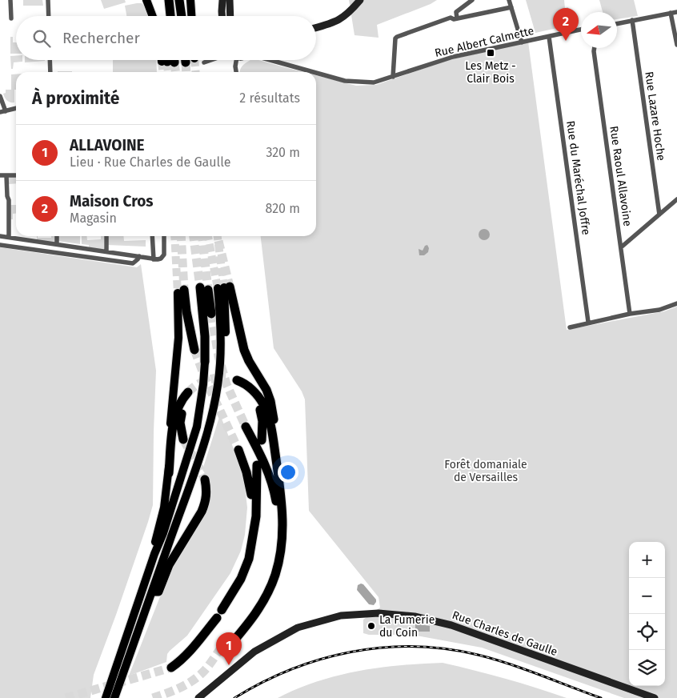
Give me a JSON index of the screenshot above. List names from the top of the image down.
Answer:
{
  "streets": {
    "main road": ["Rue Charles de Gaulle"],
    "street": [
      "Rue Albert Calmette",
      "Rue Lazare Hoche",
      "Rue Raoul Allavoine",
      "Rue du Maréchal Joffre"
    ]
  },
  "crossings": [
    ["Rue Albert Calmette", "Rue du Maréchal Joffre"]
  ],
  "parks": ["Forêt domaniale de Versailles"],
  "places": {
    "transit": ["Les Metz - Clair Bois"],
    "other": ["La Fumerie du Coin"]
  },
  "north": "left",
  "page": {
    "pins": ["2", "1"],
    "search": "Rechercher",
    "heading": ["À proximité", "2 résultats"],
    "list": [
      {
        "mark": "1",
        "name": "ALLAVOINE",
        "note": "Lieu · Rue Charles de Gaulle",
        "value": "320 m"
      },
      {
        "mark": "2",
        "name": "Maison Cros",
        "note": "Magasin",
        "value": "820 m"
      }
    ],
    "map_buttons": ["+", "−"]
  }
}
